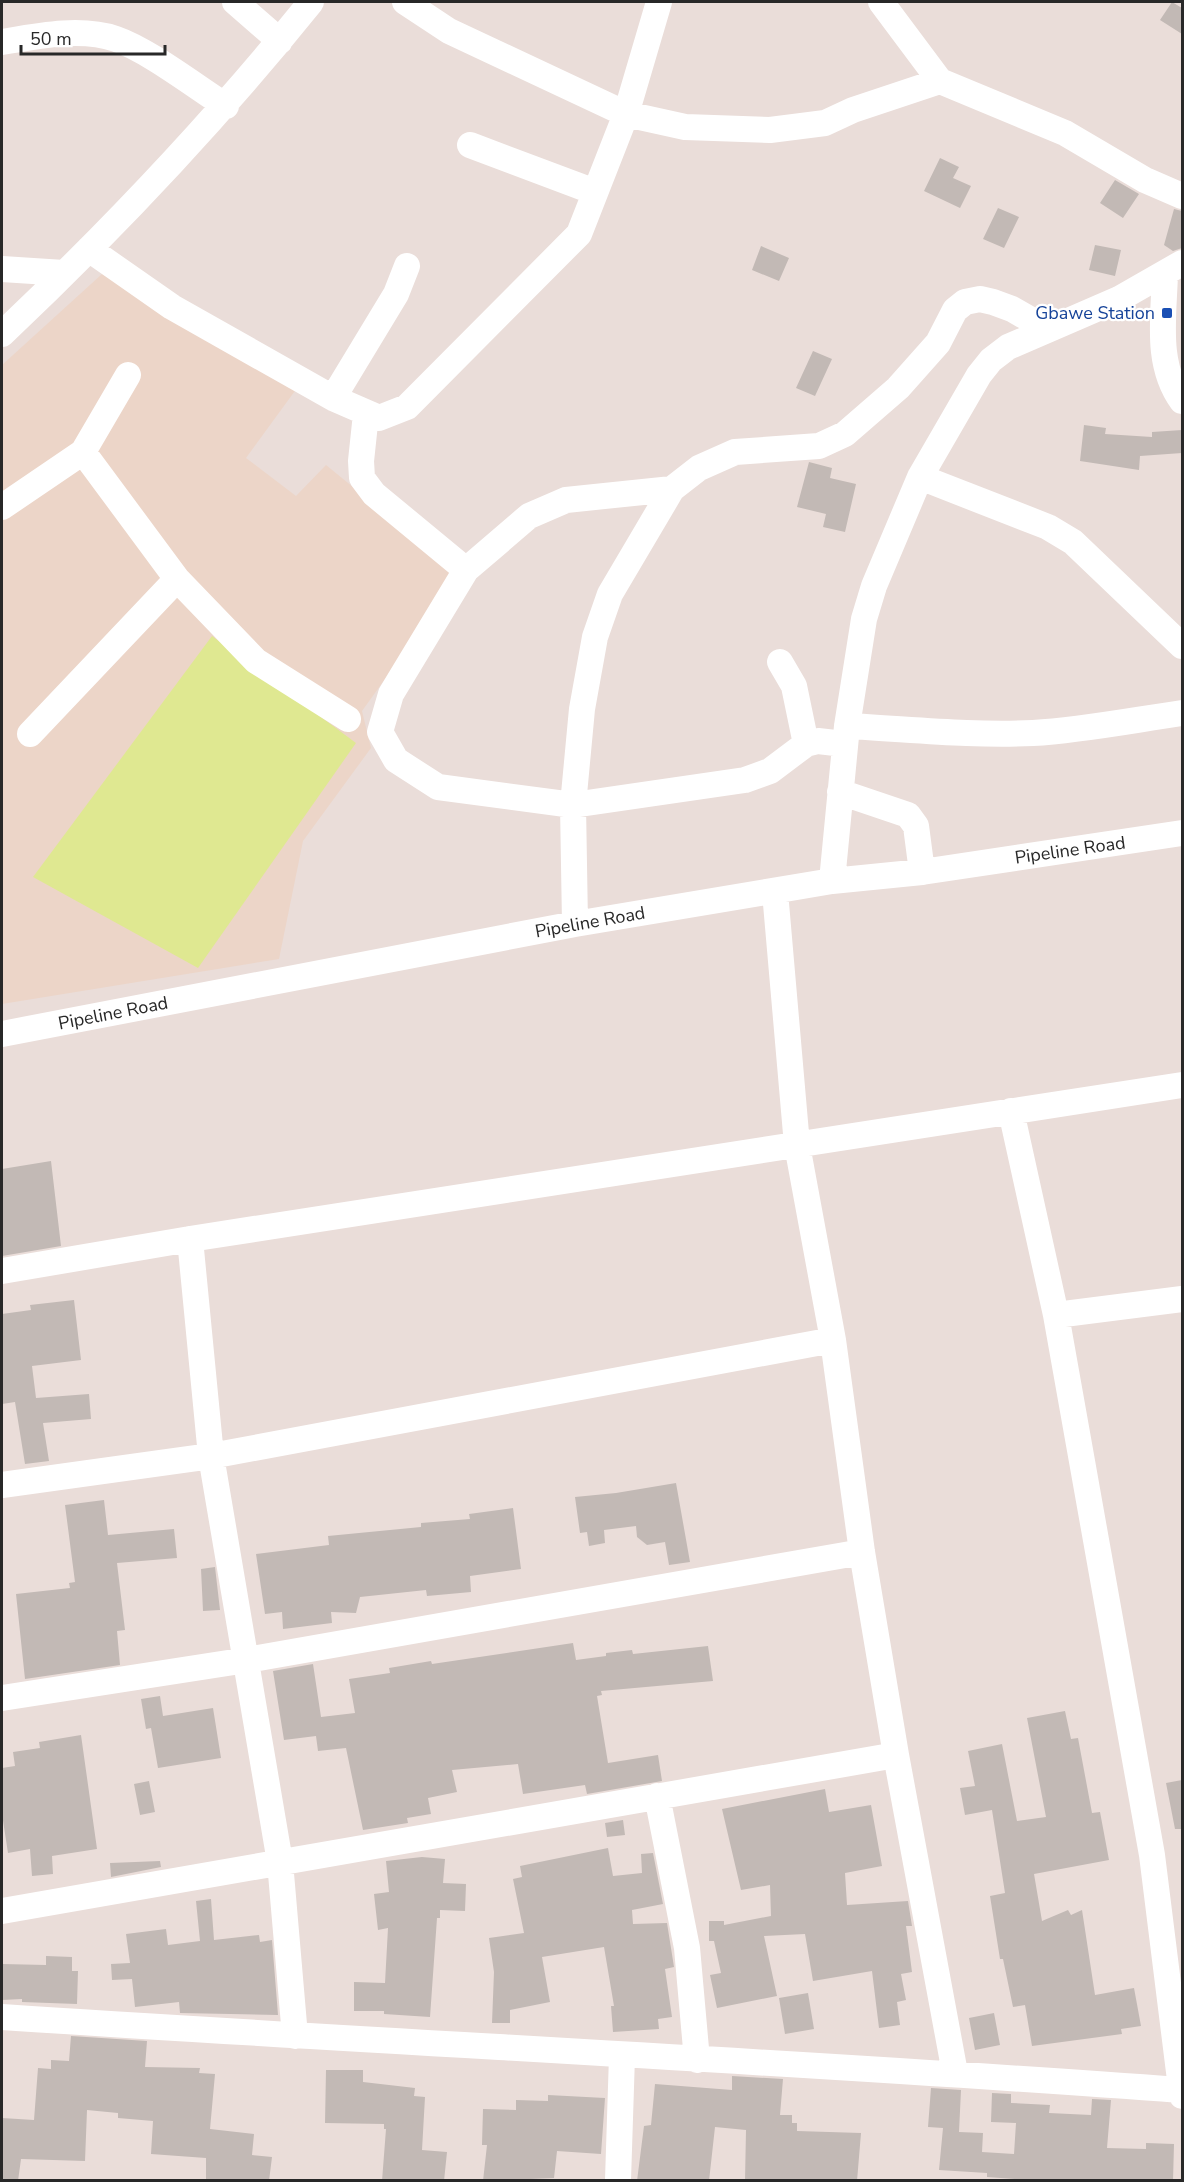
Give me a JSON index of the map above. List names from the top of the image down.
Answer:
{
  "streets": {
    "street": ["Pipeline Road"]
  },
  "places": {
    "transit": ["Gbawe Station"]
  },
  "scale_bar": "50 m"
}
